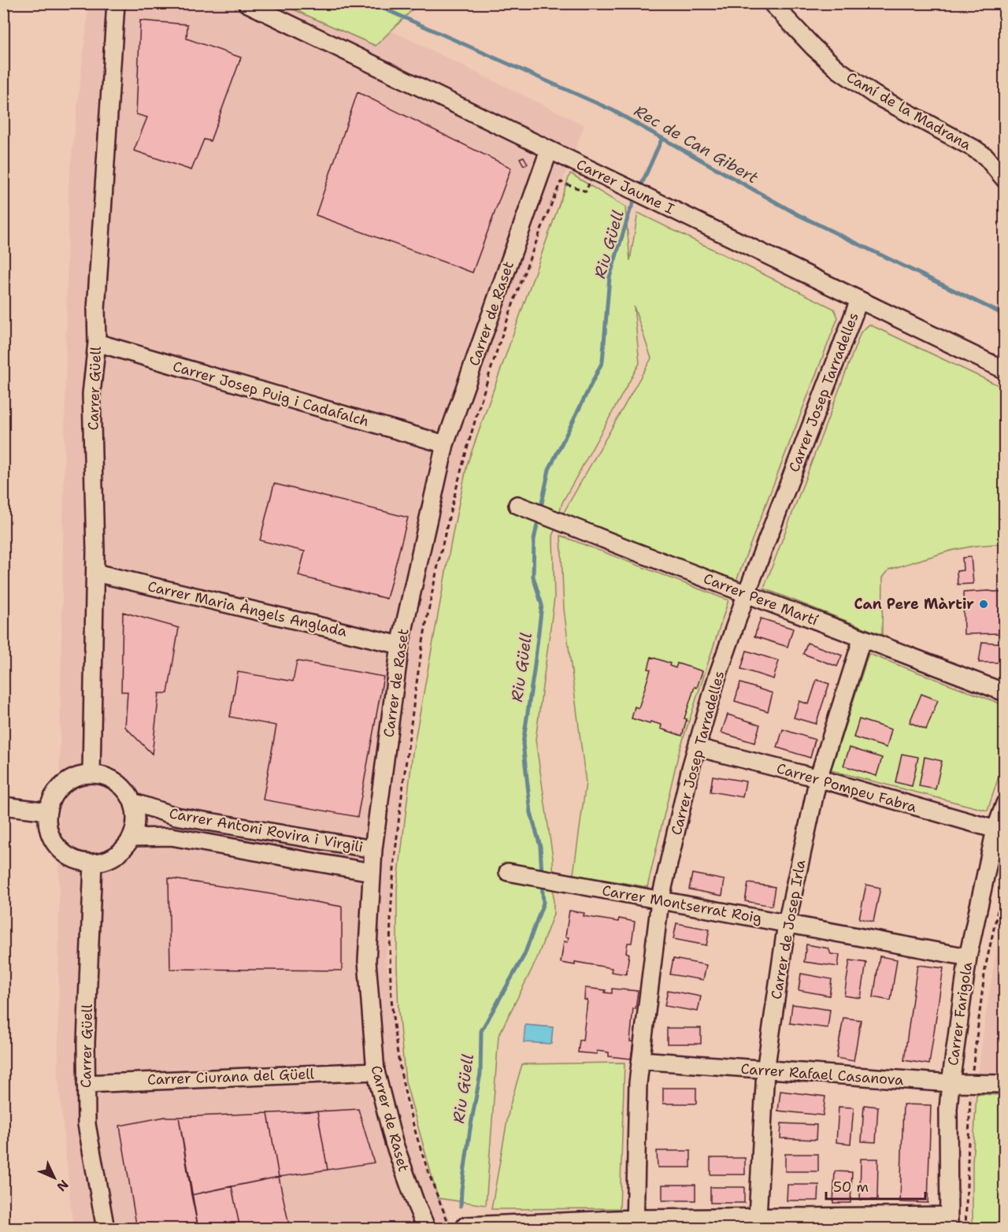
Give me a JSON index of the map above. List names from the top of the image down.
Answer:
{
  "streets": {
    "street": [
      "Camí de la Madrana",
      "Carrer Jaume I",
      "Carrer de Raset",
      "Carrer Güell",
      "Carrer Josep Tarradelles",
      "Carrer Josep Puig i Cadafalch",
      "Carrer Pere Martí",
      "Carrer Maria Àngels Anglada",
      "Carrer Pompeu Fabra",
      "Carrer Antoni Rovira i Virgili",
      "Carrer Montserrat Roig",
      "Carrer de Josep Irla",
      "Carrer Farigola",
      "Carrer Rafael Casanova",
      "Carrer Ciurana del Güell"
    ]
  },
  "crossings": [
    ["Carrer Jaume I", "Carrer de Raset"],
    ["Carrer Jaume I", "Carrer Josep Tarradelles"],
    ["Carrer de Raset", "Carrer Josep Puig i Cadafalch"],
    ["Carrer de Raset", "Carrer Maria Àngels Anglada"],
    ["Carrer de Raset", "Carrer Antoni Rovira i Virgili"],
    ["Carrer de Raset", "Carrer Ciurana del Güell"],
    ["Carrer Güell", "Carrer Josep Puig i Cadafalch"],
    ["Carrer Güell", "Carrer Maria Àngels Anglada"],
    ["Carrer Güell", "Carrer Antoni Rovira i Virgili"],
    ["Carrer Güell", "Carrer Ciurana del Güell"],
    ["Carrer Josep Tarradelles", "Carrer Pere Martí"],
    ["Carrer Josep Tarradelles", "Carrer Pompeu Fabra"],
    ["Carrer Josep Tarradelles", "Carrer Montserrat Roig"],
    ["Carrer Josep Tarradelles", "Carrer Rafael Casanova"],
    ["Carrer Pere Martí", "Carrer de Josep Irla"],
    ["Carrer Pompeu Fabra", "Carrer de Josep Irla"],
    ["Carrer Pompeu Fabra", "Carrer Farigola"],
    ["Carrer Montserrat Roig", "Carrer de Josep Irla"],
    ["Carrer Montserrat Roig", "Carrer Farigola"],
    ["Carrer de Josep Irla", "Carrer Rafael Casanova"],
    ["Carrer Farigola", "Carrer Rafael Casanova"]
  ],
  "water": ["Rec de Can Gibert", "Riu Güell"],
  "places": ["Can Pere Màrtir"],
  "scale_bar": "50 m",
  "north": "bottom right"
}
